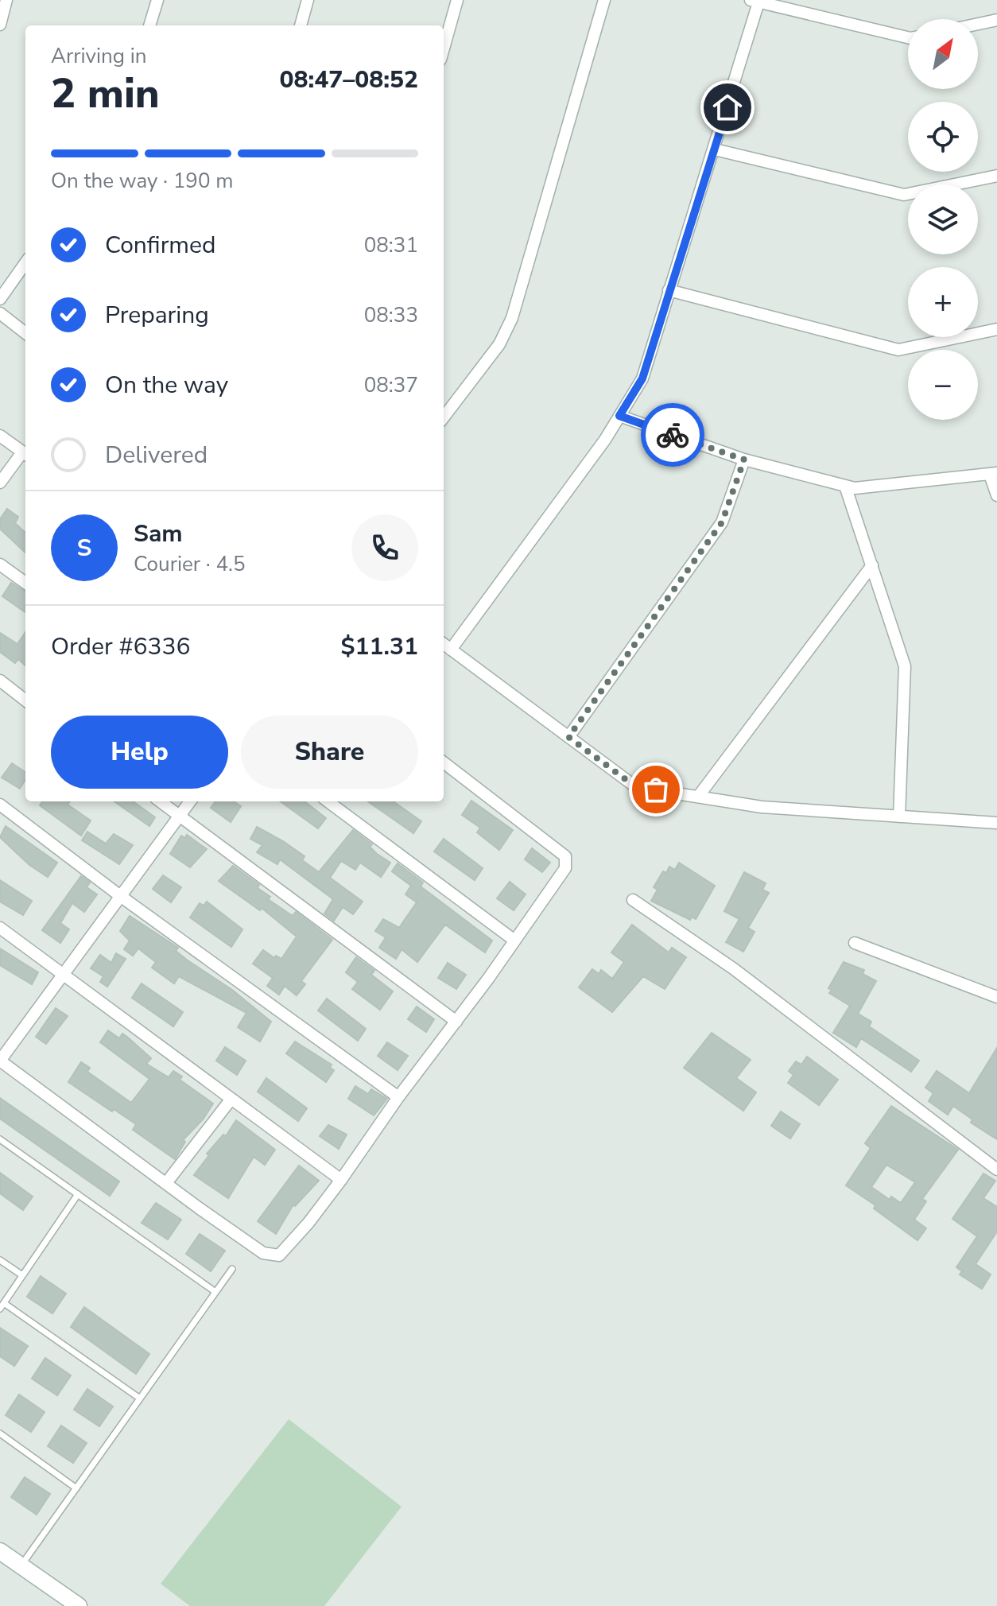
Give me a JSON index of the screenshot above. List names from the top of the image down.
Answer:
{
  "north": "top right",
  "page": {
    "map_buttons": ["+", "−"],
    "heading": ["2 min", "Arriving in", "08:47–08:52"],
    "panel": [
      "Sam",
      "Courier · 4.5",
      "Order #6336",
      "$11.31"
    ],
    "bar": "On the way · 190 m",
    "list": [
      ["Confirmed", "08:31"],
      ["Preparing", "08:33"],
      ["On the way", "08:37"],
      "Delivered"
    ],
    "round": "S",
    "buttons": ["Help", "Share"]
  }
}
